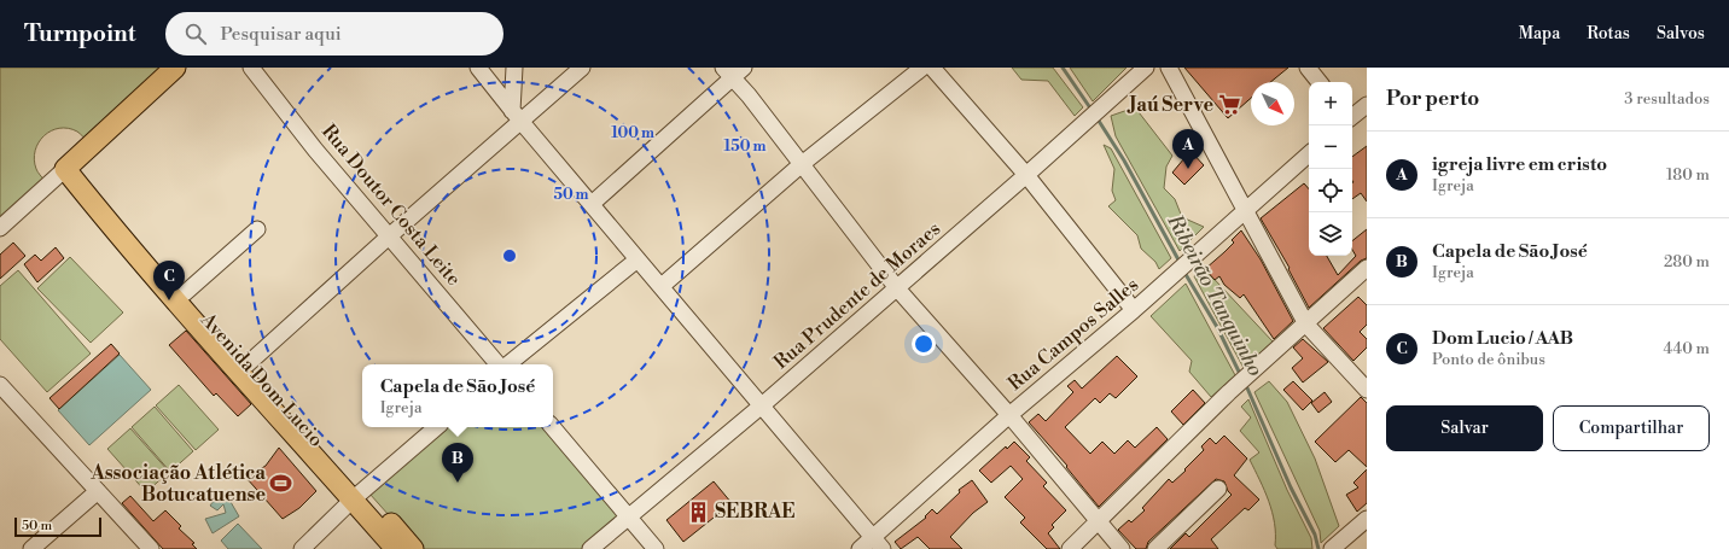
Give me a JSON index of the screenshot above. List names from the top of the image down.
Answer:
{
  "streets": {
    "main road": ["Avenida Dom Lucio"],
    "street": ["Rua Doutor Costa Leite", "Rua Prudente de Moraes", "Rua Campos Salles"]
  },
  "water": ["Ribeirão Tanquinho"],
  "places": {
    "supermarket": ["Jaú Serve"],
    "sports": ["Associação Atlética Botucatuense"],
    "building": ["SEBRAE"]
  },
  "scale_bar": "50 m",
  "north": "bottom right",
  "page": {
    "header": "Turnpoint",
    "search": "Pesquisar aqui",
    "nav": ["Mapa", "Rotas", "Salvos"],
    "heading": ["Por perto", "3 resultados"],
    "map_buttons": ["+", "−"],
    "pins": ["A", "C", "B"],
    "list": [
      {
        "mark": "A",
        "name": "igreja livre em cristo",
        "note": "Igreja",
        "value": "180 m"
      },
      {
        "mark": "B",
        "name": "Capela de São José",
        "note": "Igreja",
        "value": "280 m"
      },
      {
        "mark": "C",
        "name": "Dom Lucio / AAB",
        "note": "Ponto de ônibus",
        "value": "440 m"
      }
    ],
    "popup": ["Capela de São José", "Igreja"],
    "buttons": ["Salvar", "Compartilhar"],
    "scale": "50 m"
  },
  "rings": ["100 m", "150 m", "50 m"]
}
